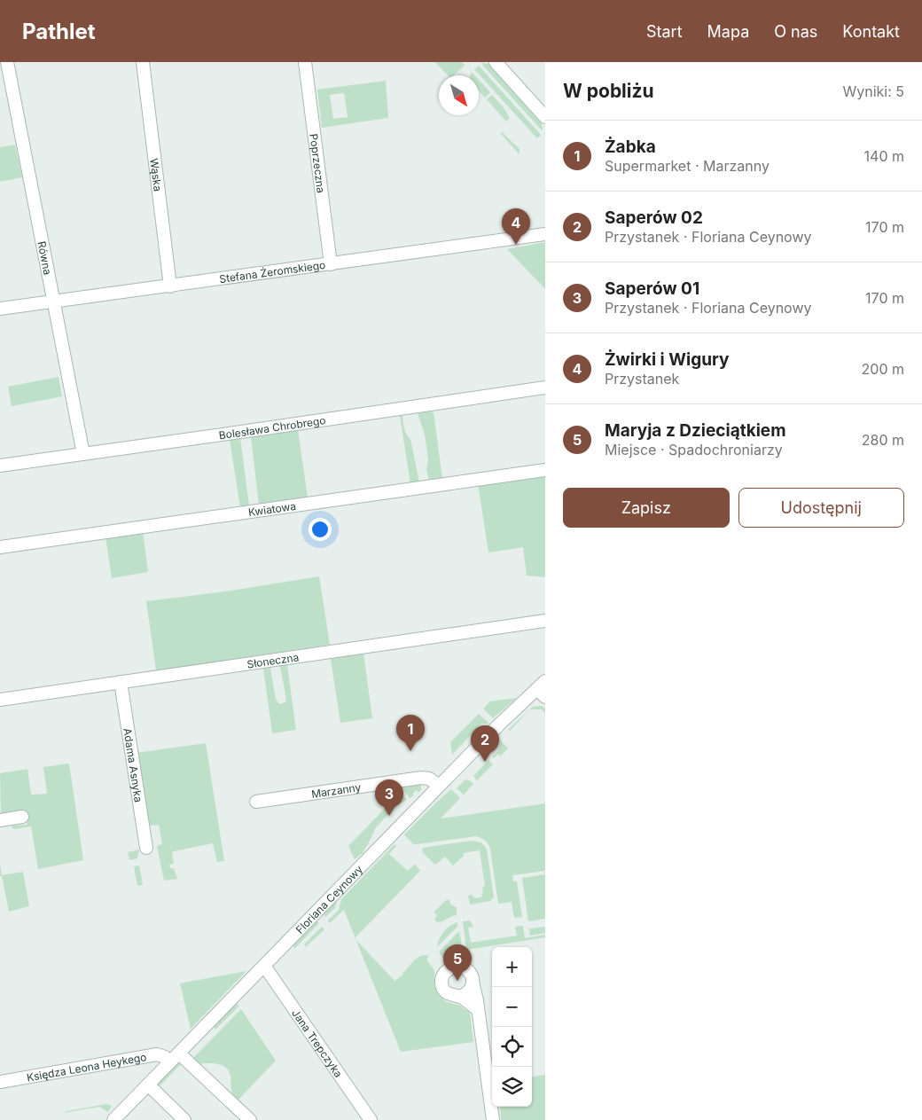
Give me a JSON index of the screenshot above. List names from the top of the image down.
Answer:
{
  "streets": {
    "street": [
      "Poprzeczna",
      "Wąska",
      "Równa",
      "Stefana Żeromskiego",
      "Bolesława Chrobrego",
      "Kwiatowa",
      "Słoneczna",
      "Adama Asnyka",
      "Marzanny",
      "Floriana Ceynowy",
      "Jana Trepczyka",
      "Księdza Leona Heykego"
    ]
  },
  "crossings": [
    ["Poprzeczna", "Stefana Żeromskiego"],
    ["Wąska", "Stefana Żeromskiego"],
    ["Równa", "Stefana Żeromskiego"],
    ["Równa", "Bolesława Chrobrego"],
    ["Słoneczna", "Adama Asnyka"],
    ["Marzanny", "Floriana Ceynowy"],
    ["Floriana Ceynowy", "Jana Trepczyka"],
    ["Floriana Ceynowy", "Księdza Leona Heykego"]
  ],
  "north": "bottom right",
  "page": {
    "header": "Pathlet",
    "nav": [
      "Start",
      "Mapa",
      "O nas",
      "Kontakt"
    ],
    "heading": ["W pobliżu", "Wyniki: 5"],
    "list": [
      {
        "mark": "1",
        "name": "Żabka",
        "note": "Supermarket · Marzanny",
        "value": "140 m"
      },
      {
        "mark": "2",
        "name": "Saperów 02",
        "note": "Przystanek · Floriana Ceynowy",
        "value": "170 m"
      },
      {
        "mark": "3",
        "name": "Saperów 01",
        "note": "Przystanek · Floriana Ceynowy",
        "value": "170 m"
      },
      {
        "mark": "4",
        "name": "Żwirki i Wigury",
        "note": "Przystanek",
        "value": "200 m"
      },
      {
        "mark": "5",
        "name": "Maryja z Dzieciątkiem",
        "note": "Miejsce · Spadochroniarzy",
        "value": "280 m"
      }
    ],
    "pins": [
      "4",
      "1",
      "2",
      "3",
      "5"
    ],
    "buttons": ["Zapisz", "Udostępnij"],
    "map_buttons": ["+", "−"]
  }
}
